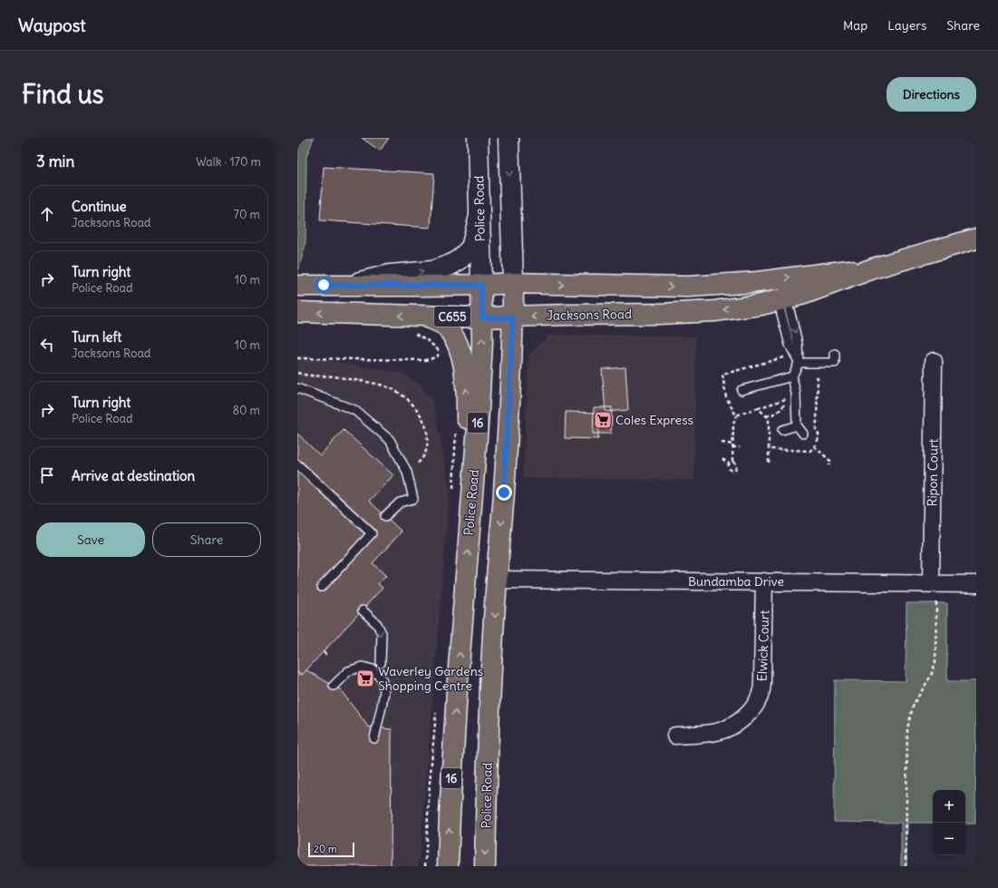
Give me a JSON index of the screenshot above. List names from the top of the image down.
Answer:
{
  "streets": {
    "main road": [
      "Police Road",
      "Jacksons Road",
      "C655",
      "16"
    ],
    "street": ["Ripon Court", "Bundamba Drive", "Elwick Court"]
  },
  "crossings": [
    ["Police Road", "Jacksons Road"],
    ["Police Road", "Bundamba Drive"],
    ["Ripon Court", "Bundamba Drive"],
    ["Bundamba Drive", "Elwick Court"]
  ],
  "places": {
    "supermarket": ["Coles Express", "Waverley Gardens Shopping Centre"]
  },
  "scale_bar": "20 m",
  "page": {
    "header": "Waypost",
    "nav": ["Map", "Layers", "Share"],
    "buttons": [
      "Directions",
      ["Save", "Share"]
    ],
    "title": "Find us",
    "heading": ["3 min", "Walk · 170 m"],
    "list": [
      ["Continue", "Jacksons Road", "70 m"],
      ["Turn right", "Police Road", "10 m"],
      ["Turn left", "Jacksons Road", "10 m"],
      ["Turn right", "Police Road", "80 m"],
      "Arrive at destination"
    ],
    "map_buttons": ["+", "−"],
    "scale": "20 m"
  }
}
